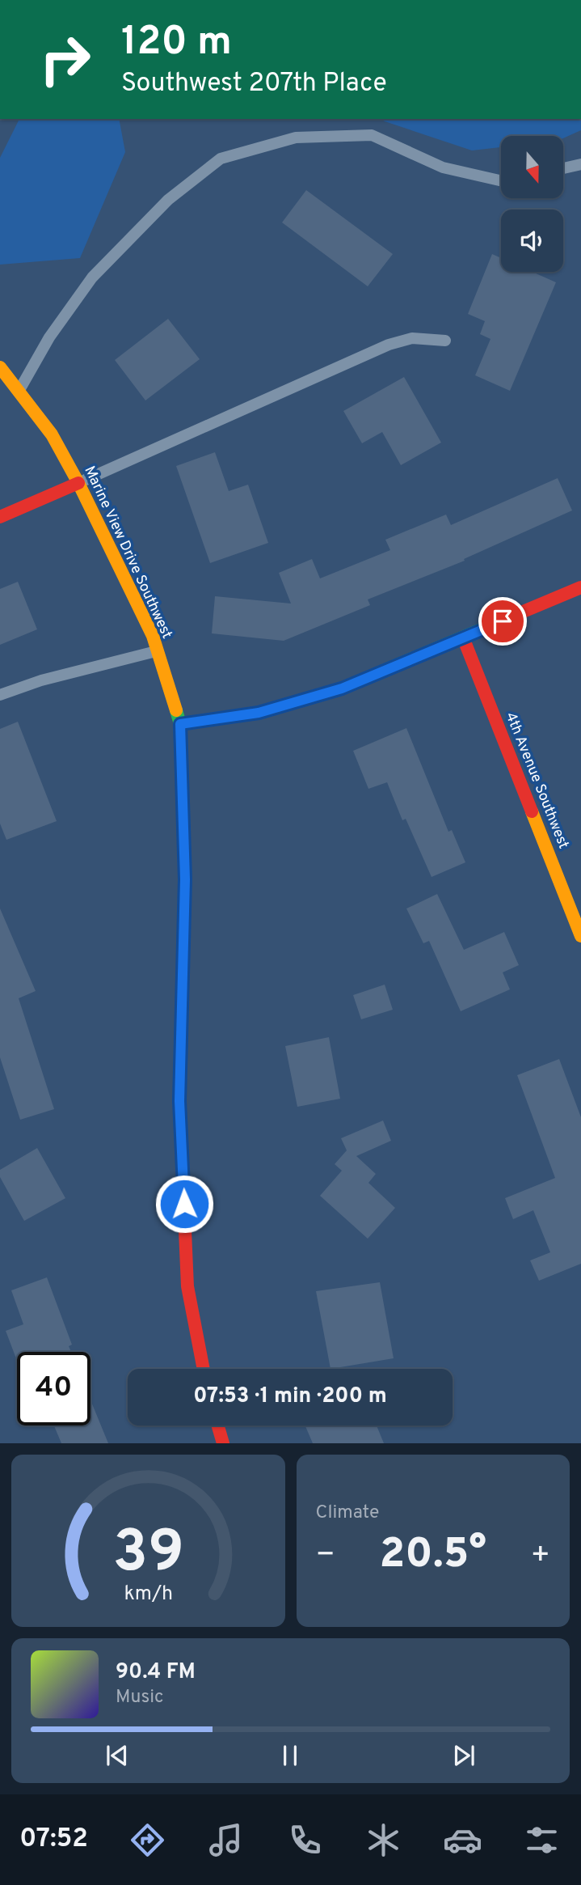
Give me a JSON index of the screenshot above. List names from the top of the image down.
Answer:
{
  "streets": {
    "street": ["Marine View Drive Southwest", "4th Avenue Southwest"]
  },
  "north": "bottom",
  "page": {
    "turn": ["120 m", "Southwest 207th Place"],
    "limit": "40",
    "trip": "07:53 · 1 min · 200 m",
    "tile": "Climate",
    "heat": ["−", "20.5°", "+"],
    "song": ["90.4 FM", "Music"],
    "tabs": "07:52",
    "gauge": ["39", "km/h"]
  }
}
